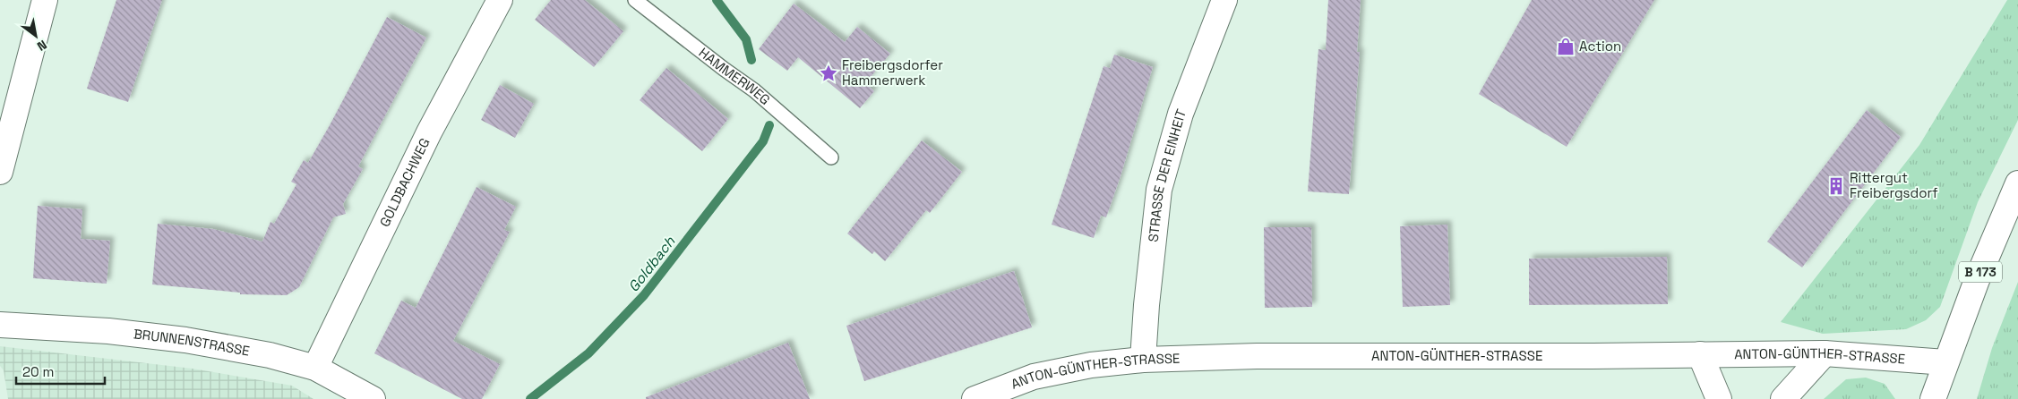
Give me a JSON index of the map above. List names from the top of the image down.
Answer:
{
  "streets": {
    "street": [
      "STRASSE DER EINHEIT",
      "GOLDBACHWEG",
      "B 173",
      "BRUNNENSTRASSE",
      "ANTON-GÜNTHER-STRASSE"
    ],
    "lane": ["HAMMERWEG"]
  },
  "crossings": [
    ["STRASSE DER EINHEIT", "ANTON-GÜNTHER-STRASSE"],
    ["GOLDBACHWEG", "BRUNNENSTRASSE"],
    ["B 173", "ANTON-GÜNTHER-STRASSE"]
  ],
  "water": ["Goldbach"],
  "places": {
    "shop": ["Action"],
    "place": ["Freibergsdorfer Hammerwerk"],
    "building": ["Rittergut Freibergsdorf"]
  },
  "scale_bar": "20 m",
  "north": "bottom right"
}
